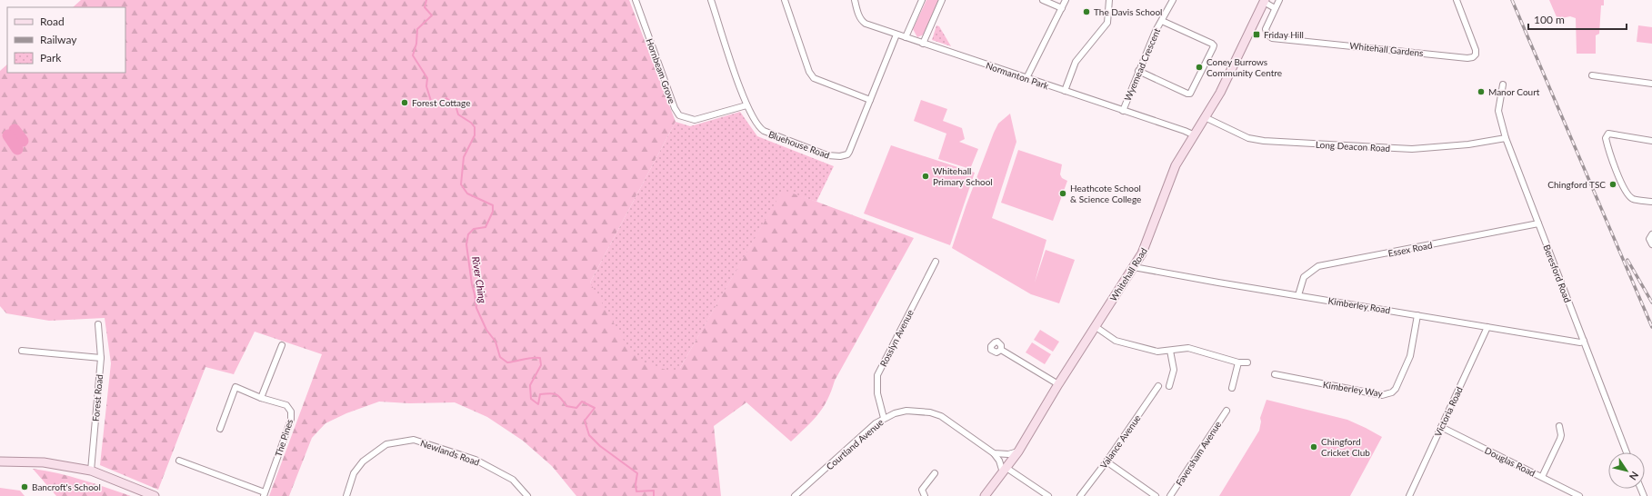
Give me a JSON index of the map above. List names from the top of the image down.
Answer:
{
  "streets": {
    "main road": ["Whitehall Road"],
    "street": [
      "Whitehall Gardens",
      "Wyemead Crescent",
      "Hornbeam Grove",
      "Normanton Park",
      "Bluehouse Road",
      "Long Deacon Road",
      "Essex Road",
      "Beresford Road",
      "Kimberley Road",
      "Rosslyn Avenue",
      "Kimberley Way",
      "Forest Road",
      "Victoria Road",
      "The Pines",
      "Valance Avenue",
      "Courtland Avenue",
      "Newlands Road",
      "Faversham Avenue",
      "Douglas Road"
    ]
  },
  "crossings": [
    ["Wyemead Crescent", "Normanton Park"],
    ["Hornbeam Grove", "Bluehouse Road"],
    ["Normanton Park", "Bluehouse Road"],
    ["Normanton Park", "Whitehall Road"],
    ["Long Deacon Road", "Beresford Road"],
    ["Long Deacon Road", "Whitehall Road"],
    ["Essex Road", "Beresford Road"],
    ["Essex Road", "Kimberley Road"],
    ["Beresford Road", "Kimberley Road"],
    ["Whitehall Road", "Kimberley Road"],
    ["Kimberley Road", "Kimberley Way"],
    ["Kimberley Road", "Victoria Road"],
    ["Rosslyn Avenue", "Courtland Avenue"],
    ["Victoria Road", "Douglas Road"]
  ],
  "water": ["River Ching"],
  "places": {
    "other": [
      "The Davis School",
      "Coney Burrows Community Centre",
      "Manor Court",
      "Forest Cottage",
      "Whitehall Primary School",
      "Chingford TSC",
      "Heathcote School & Science College",
      "Chingford Cricket Club",
      "Bancroft's School"
    ],
    "transit": ["Friday Hill"]
  },
  "legend": ["Road", "Railway", "Park"],
  "scale_bar": "100 m",
  "north": "bottom right"
}
